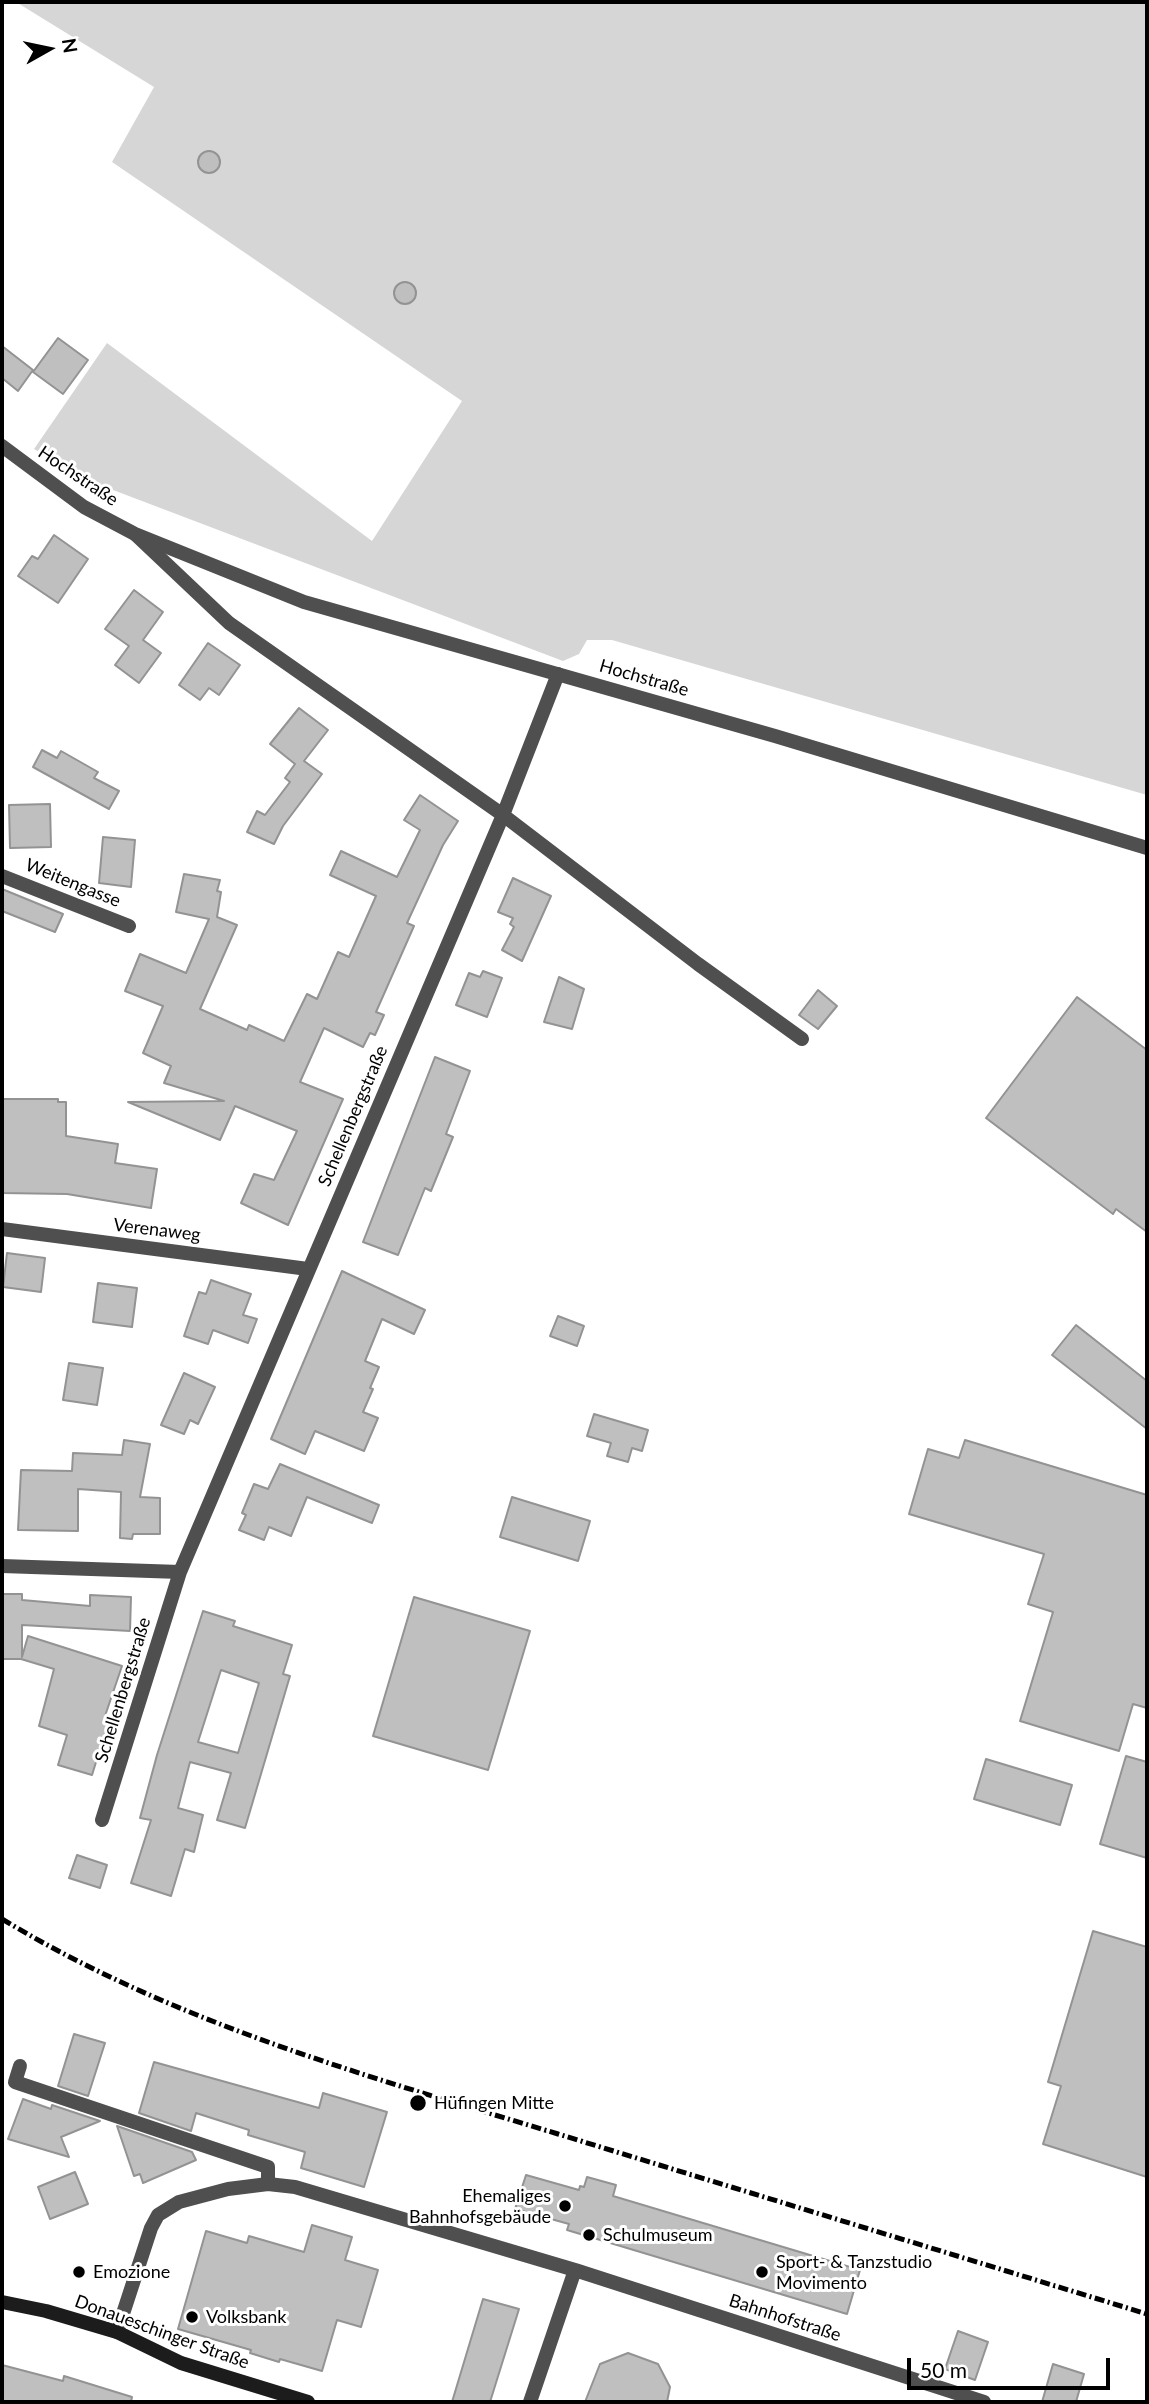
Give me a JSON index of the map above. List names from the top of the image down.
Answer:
{
  "streets": {
    "main road": ["Donaueschinger Straße"],
    "street": [
      "Hochstraße",
      "Weitengasse",
      "Schellenbergstraße",
      "Verenaweg",
      "Bahnhofstraße"
    ]
  },
  "crossings": [
    ["Hochstraße", "Schellenbergstraße"],
    ["Schellenbergstraße", "Verenaweg"],
    ["Bahnhofstraße", "Donaueschinger Straße"]
  ],
  "places": [
    "Hüfingen Mitte",
    "Ehemaliges Bahnhofsgebäude",
    "Schulmuseum",
    "Emozione",
    "Sport- & Tanzstudio Movimento",
    "Volksbank"
  ],
  "scale_bar": "50 m",
  "north": "right"
}
